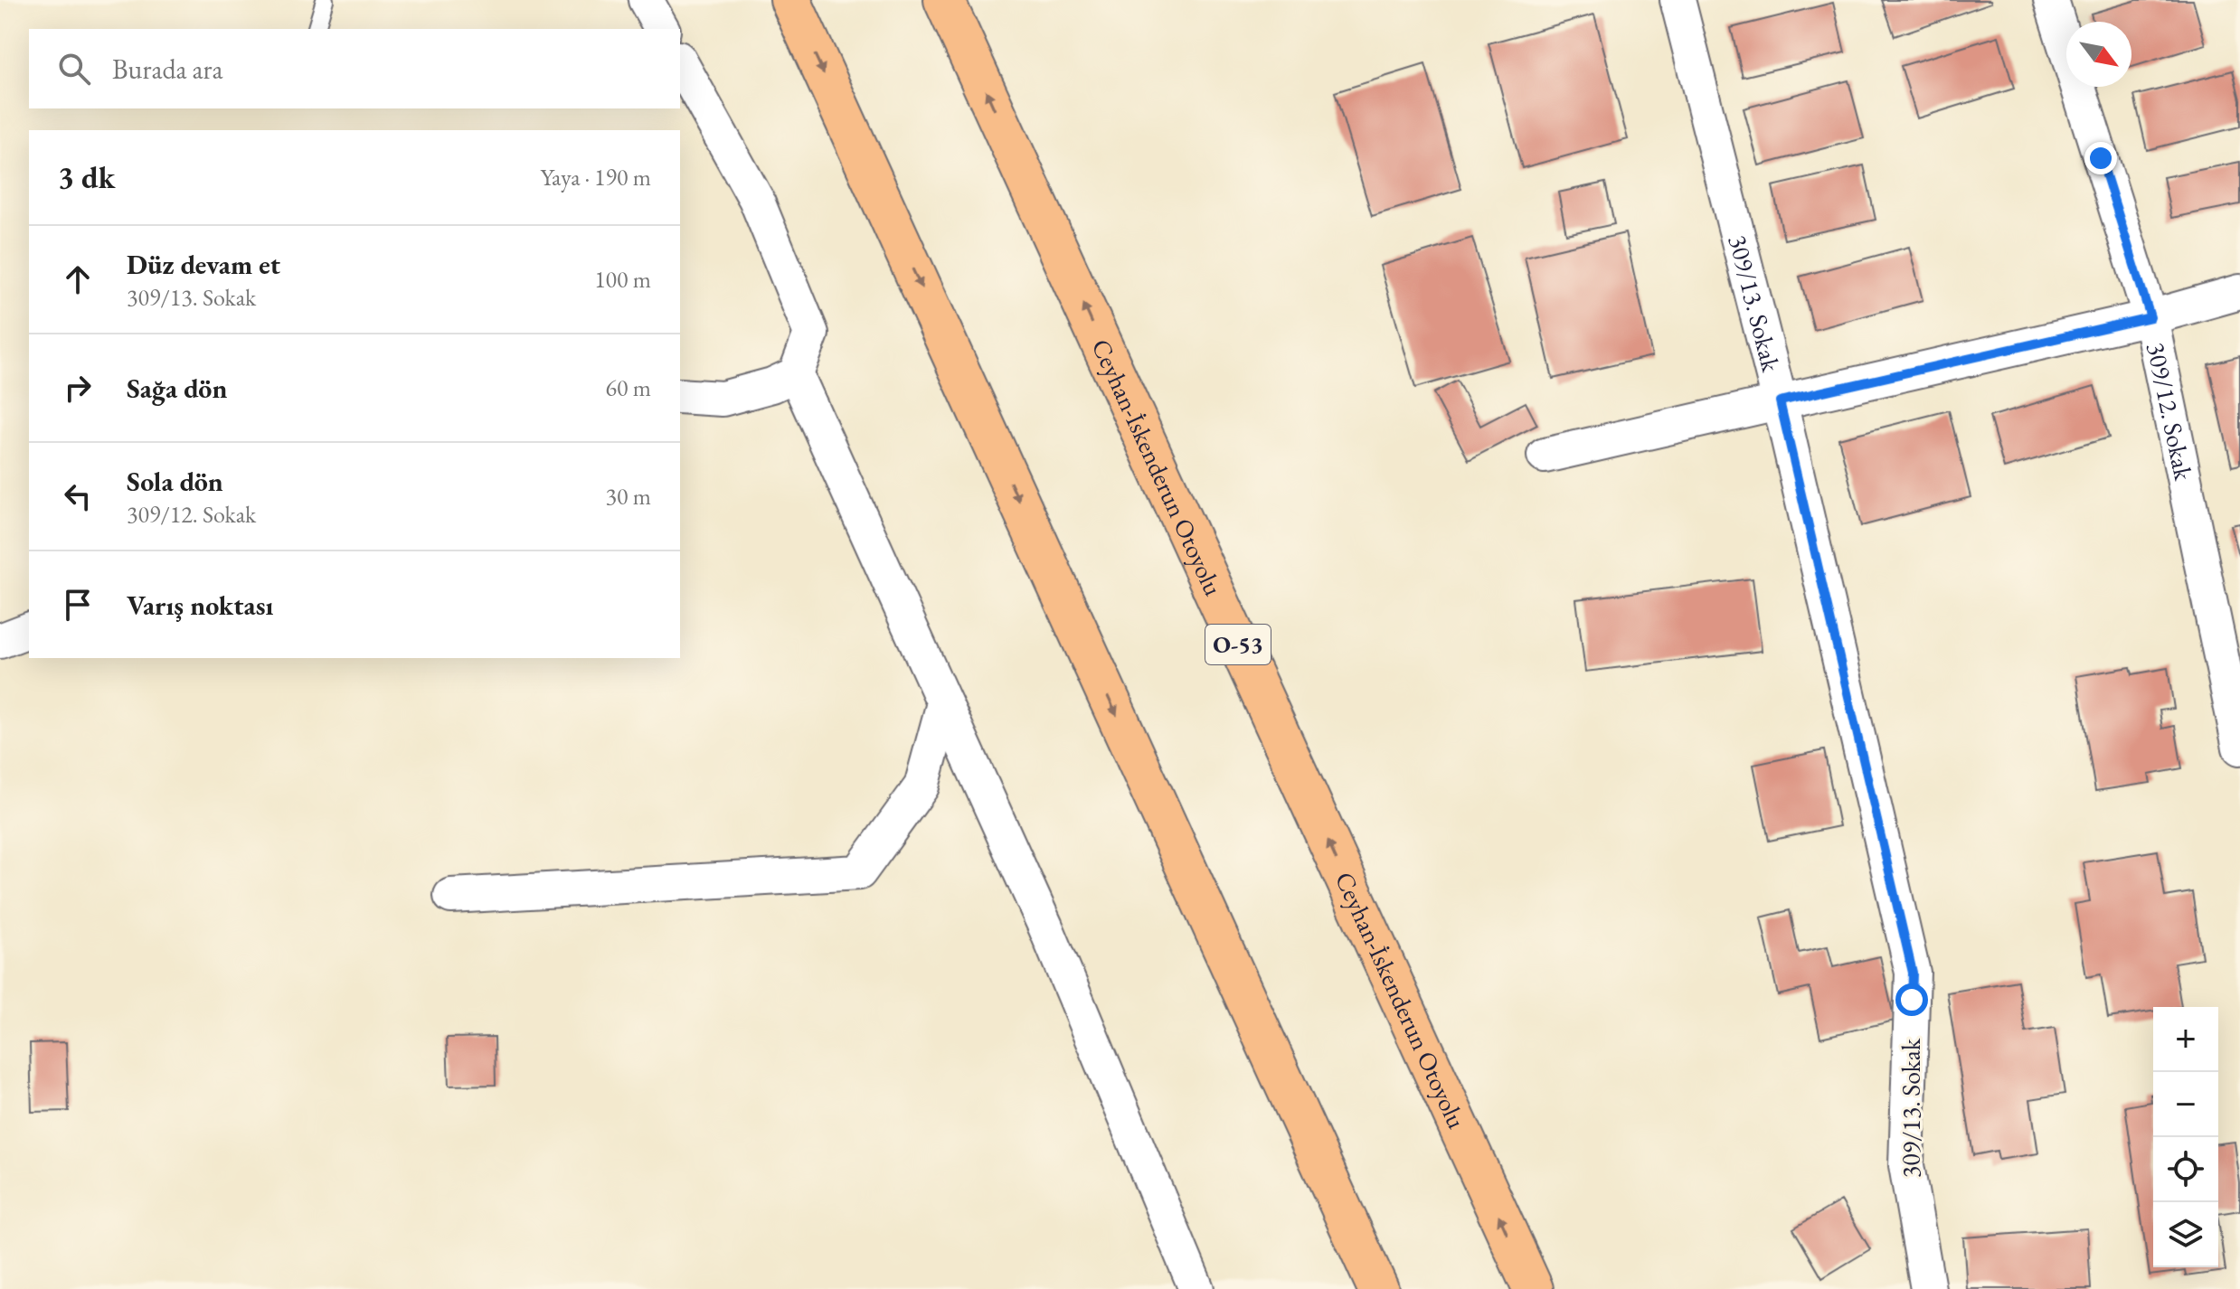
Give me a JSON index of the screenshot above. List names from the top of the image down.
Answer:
{
  "streets": {
    "highway": ["Ceyhan-İskenderun Otoyolu", "O-53"],
    "street": ["309/13. Sokak", "309/12. Sokak"]
  },
  "north": "bottom right",
  "page": {
    "search": "Burada ara",
    "heading": ["3 dk", "Yaya · 190 m"],
    "list": [
      ["Düz devam et", "309/13. Sokak", "100 m"],
      ["Sağa dön", "60 m"],
      ["Sola dön", "309/12. Sokak", "30 m"],
      "Varış noktası"
    ],
    "map_buttons": ["+", "−"]
  }
}
